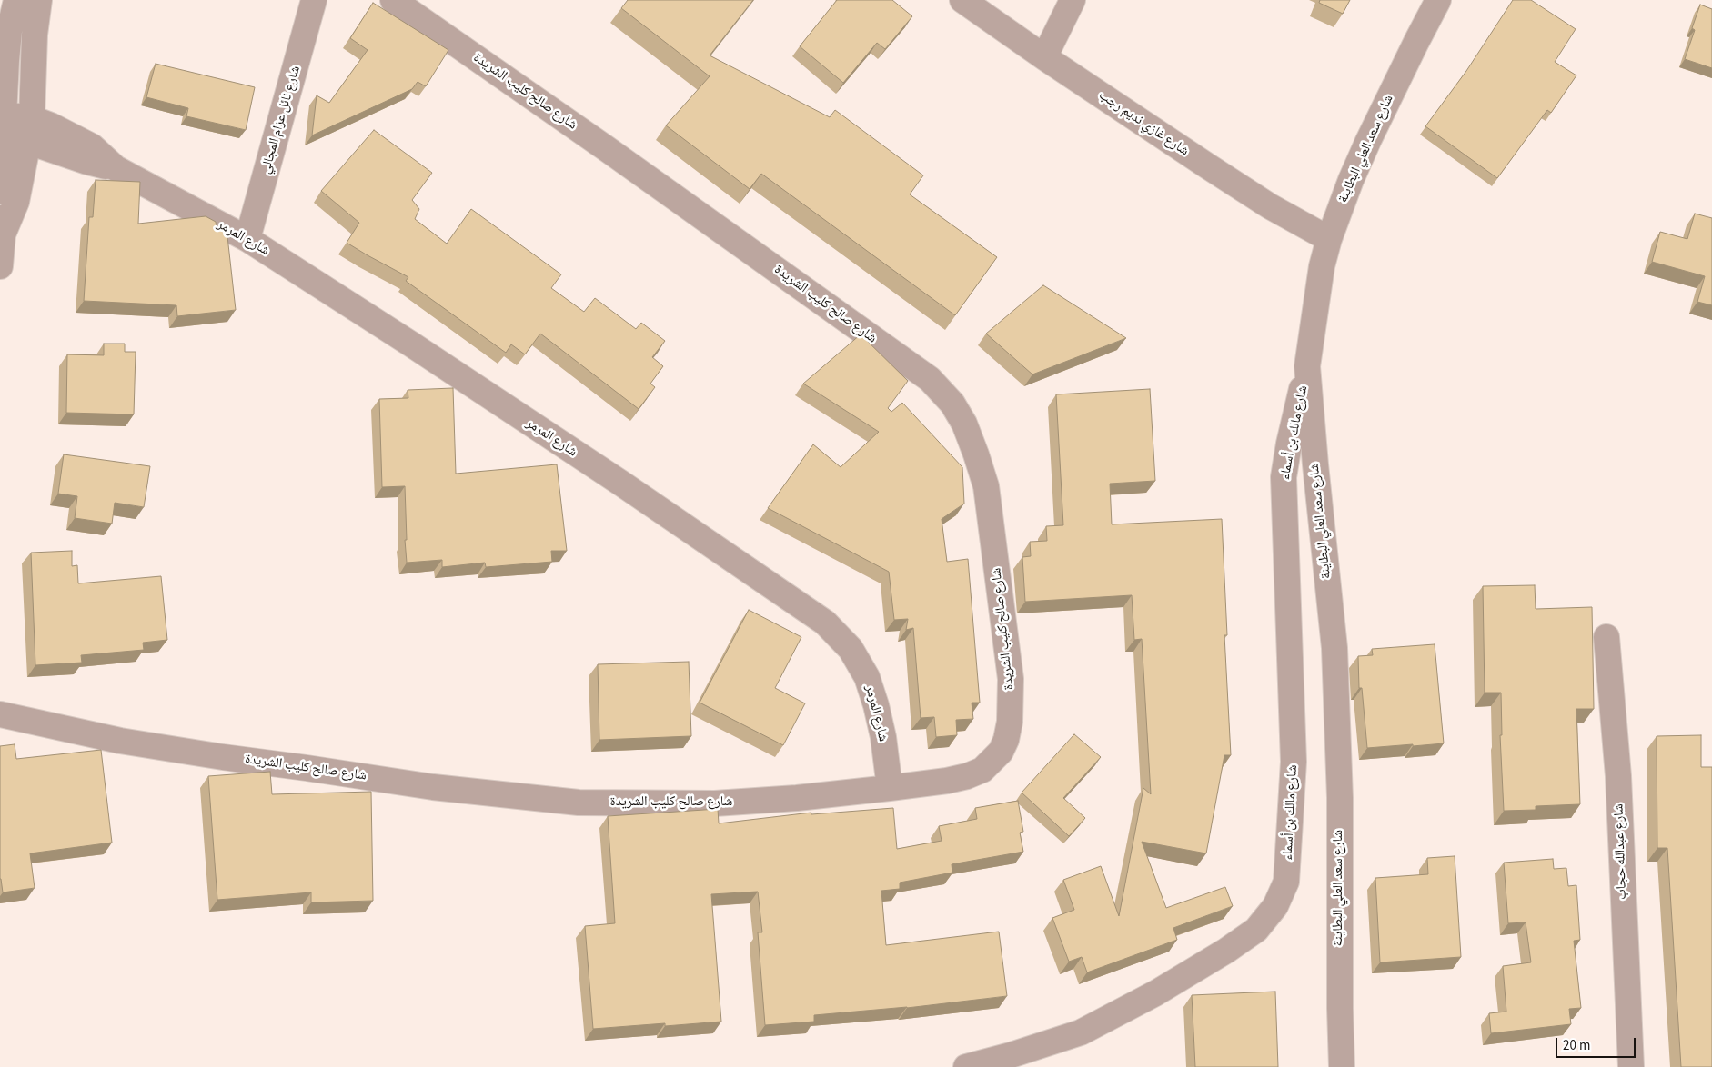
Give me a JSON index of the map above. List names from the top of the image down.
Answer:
{
  "streets": {
    "street": [
      "شارع صالح كليب الشريدة",
      "شارع نائل عزام المجالي",
      "شارع غازي نديم رجب",
      "شارع سعد العلي البطاينة",
      "شارع المرمر",
      "شارع مالك بن أسماء",
      "شارع عبدالله حجاب"
    ]
  },
  "crossings": [
    ["شارع صالح كليب الشريدة", "شارع المرمر"],
    ["شارع نائل عزام المجالي", "شارع المرمر"],
    ["شارع غازي نديم رجب", "شارع سعد العلي البطاينة"],
    ["شارع سعد العلي البطاينة", "شارع مالك بن أسماء"]
  ],
  "scale_bar": "20 m"
}
